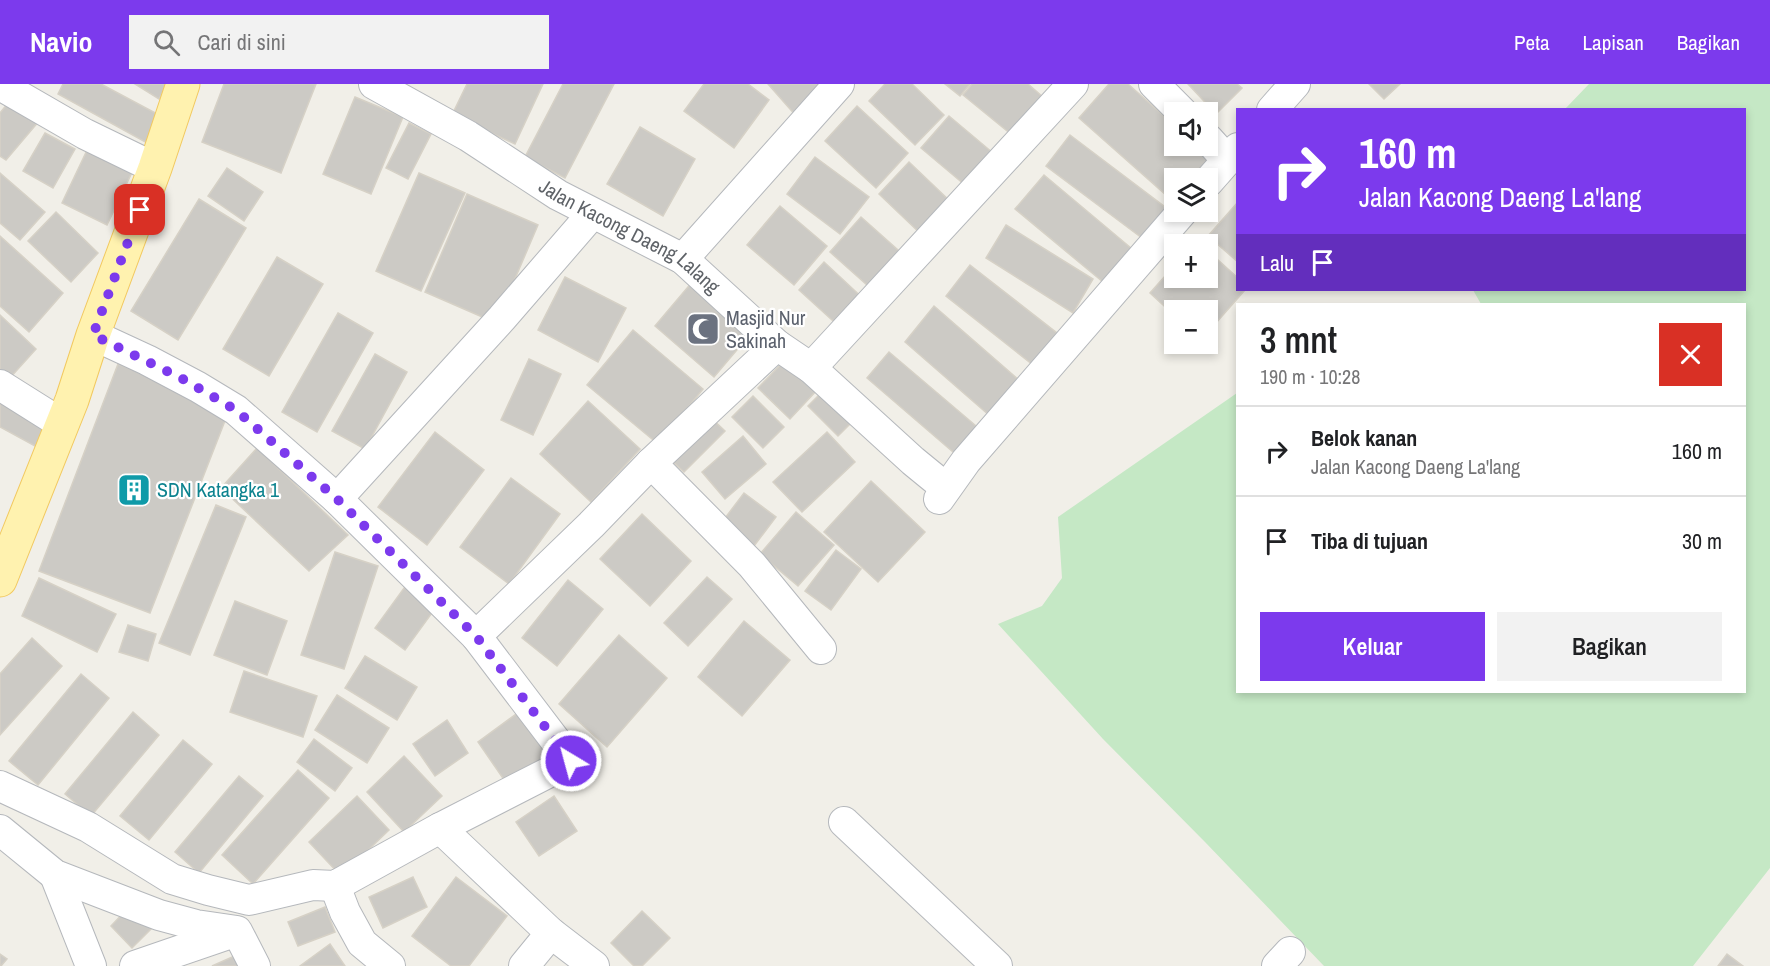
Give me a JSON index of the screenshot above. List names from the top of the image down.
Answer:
{
  "streets": {
    "street": ["Jalan Kacong Daeng Lalang"]
  },
  "places": {
    "mosque": ["Masjid Nur Sakinah"],
    "building": ["SDN Katangka 1"]
  },
  "page": {
    "header": "Navio",
    "search": "Cari di sini",
    "nav": ["Peta", "Lapisan", "Bagikan"],
    "map_buttons": ["+", "−"],
    "turn": ["160 m", "Jalan Kacong Daeng La'lang"],
    "then": "Lalu",
    "heading": ["3 mnt", "190 m · 10:28"],
    "list": [
      {
        "name": "Belok kanan",
        "note": "Jalan Kacong Daeng La'lang",
        "value": "160 m"
      },
      {
        "name": "Tiba di tujuan",
        "value": "30 m"
      }
    ],
    "buttons": ["Keluar", "Bagikan"]
  }
}
